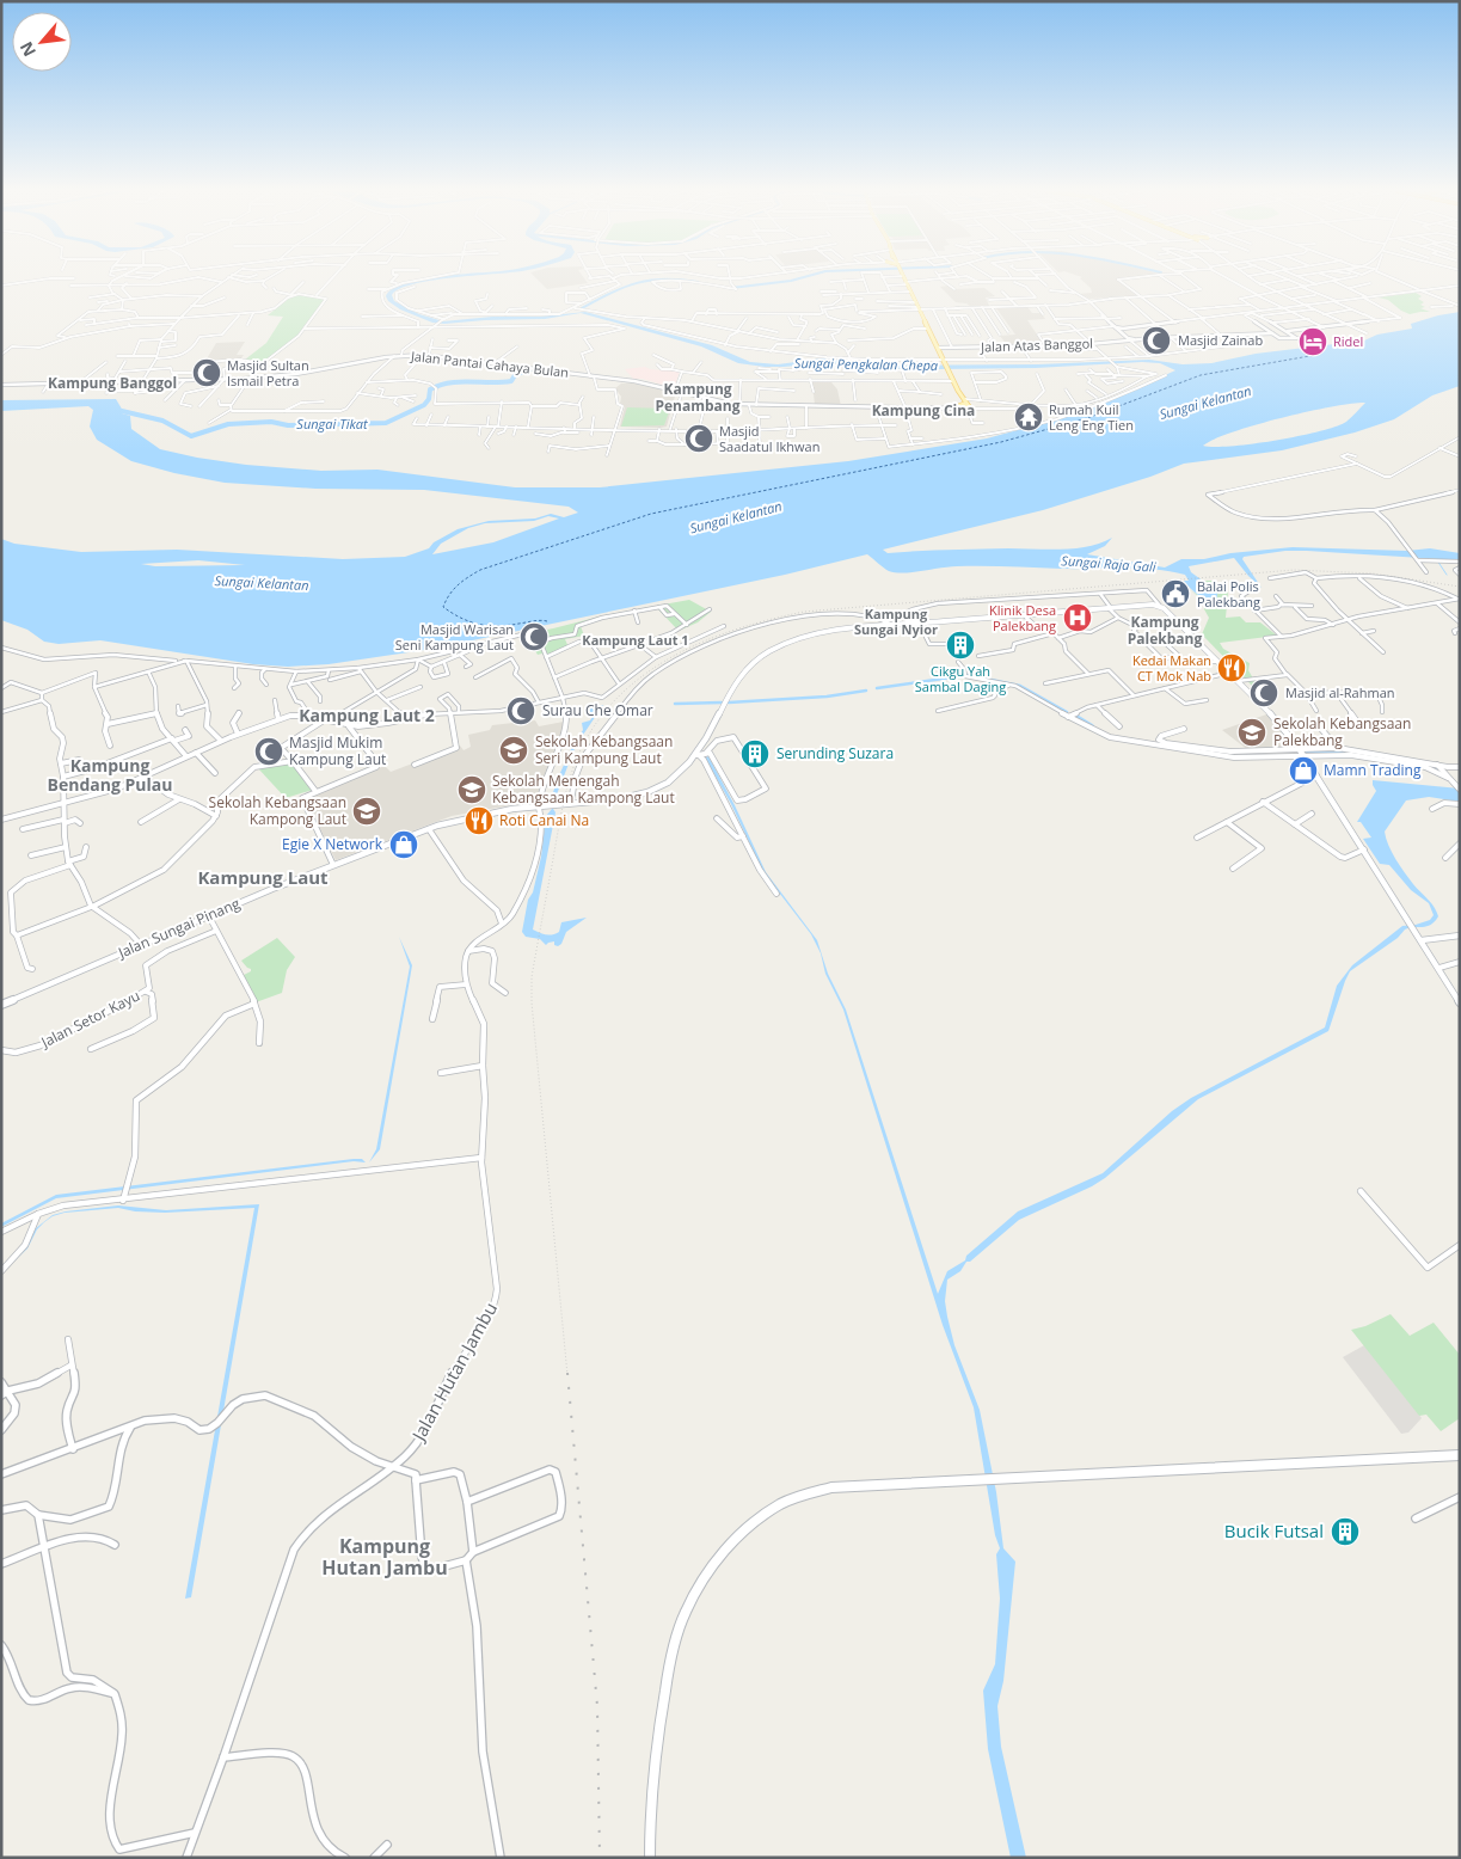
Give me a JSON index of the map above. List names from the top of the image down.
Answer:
{
  "streets": {
    "main road": ["Jalan Atas Banggol", "Jalan Pantai Cahaya Bulan", "Jalan Sungai Pinang"],
    "street": ["Jalan Setor Kayu", "Jalan Hutan Jambu"]
  },
  "districts": [
    "Kampung Banggol",
    "Kampung Penambang",
    "Kampung Cina",
    "Kampung Sungai Nyior",
    "Kampung Palekbang",
    "Kampung Laut 1",
    "Kampung Laut 2",
    "Kampung Bendang Pulau",
    "Kampung Laut",
    "Kampung Hutan Jambu"
  ],
  "water": [
    "Sungai Pengkalan Chepa",
    "Sungai Kelantan",
    "Sungai Tikat",
    "Sungai Raja Gali"
  ],
  "places": {
    "mosque": [
      "Masjid Zainab",
      "Masjid Sultan Ismail Petra",
      "Masjid Saadatul Ikhwan",
      "Masjid Warisan Seni Kampung Laut",
      "Masjid al-Rahman",
      "Surau Che Omar",
      "Masjid Mukim Kampung Laut"
    ],
    "hotel": ["Ridel"],
    "temple": ["Rumah Kuil Leng Eng Tien"],
    "public building": ["Balai Polis Palekbang"],
    "hospital": ["Klinik Desa Palekbang"],
    "building": ["Cikgu Yah Sambal Daging", "Serunding Suzara", "Bucik Futsal"],
    "restaurant": ["Kedai Makan CT Mok Nab", "Roti Canai Na"],
    "school or university": [
      "Sekolah Kebangsaan Palekbang",
      "Sekolah Kebangsaan Seri Kampung Laut",
      "Sekolah Menengah Kebangsaan Kampong Laut",
      "Sekolah Kebangsaan Kampong Laut"
    ],
    "shop": ["Mamn Trading", "Egie X Network"]
  },
  "north": "bottom left"
}
